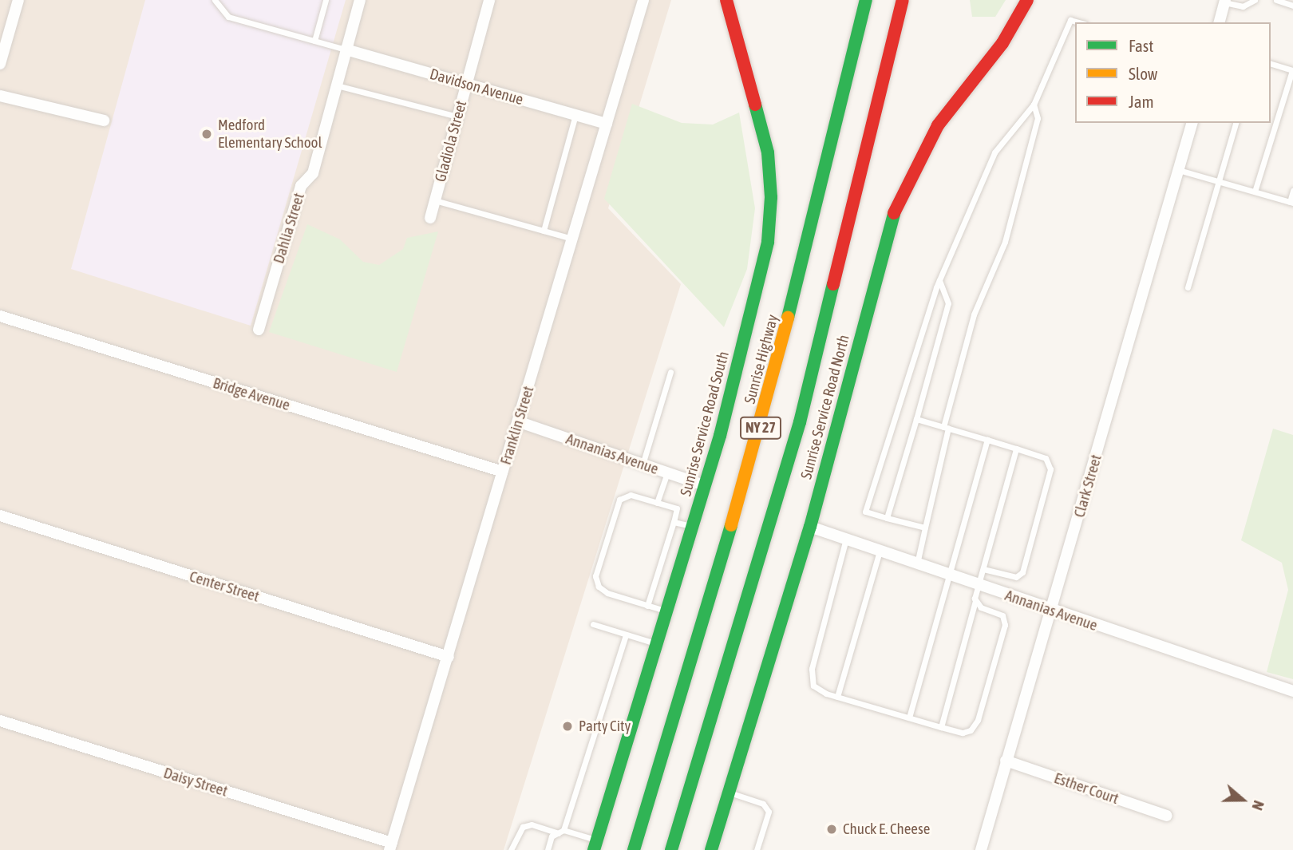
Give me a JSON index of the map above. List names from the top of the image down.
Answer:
{
  "streets": {
    "main road": [
      "Sunrise Highway",
      "Sunrise Service Road North",
      "Sunrise Service Road South",
      "NY 27"
    ],
    "street": [
      "Davidson Avenue",
      "Gladiola Street",
      "Dahlia Street",
      "Bridge Avenue",
      "Franklin Street",
      "Annanias Avenue",
      "Clark Street",
      "Center Street",
      "Daisy Street",
      "Esther Court"
    ]
  },
  "crossings": [
    ["Davidson Avenue", "Gladiola Street"],
    ["Davidson Avenue", "Dahlia Street"],
    ["Davidson Avenue", "Franklin Street"],
    ["Bridge Avenue", "Franklin Street"],
    ["Sunrise Service Road North", "Annanias Avenue"],
    ["Sunrise Service Road South", "Annanias Avenue"],
    ["Franklin Street", "Annanias Avenue"],
    ["Franklin Street", "Center Street"],
    ["Franklin Street", "Daisy Street"],
    ["Annanias Avenue", "Clark Street"],
    ["Clark Street", "Esther Court"]
  ],
  "places": ["Medford Elementary School", "Party City", "Chuck E. Cheese"],
  "legend": ["Fast", "Slow", "Jam"],
  "north": "right"
}
